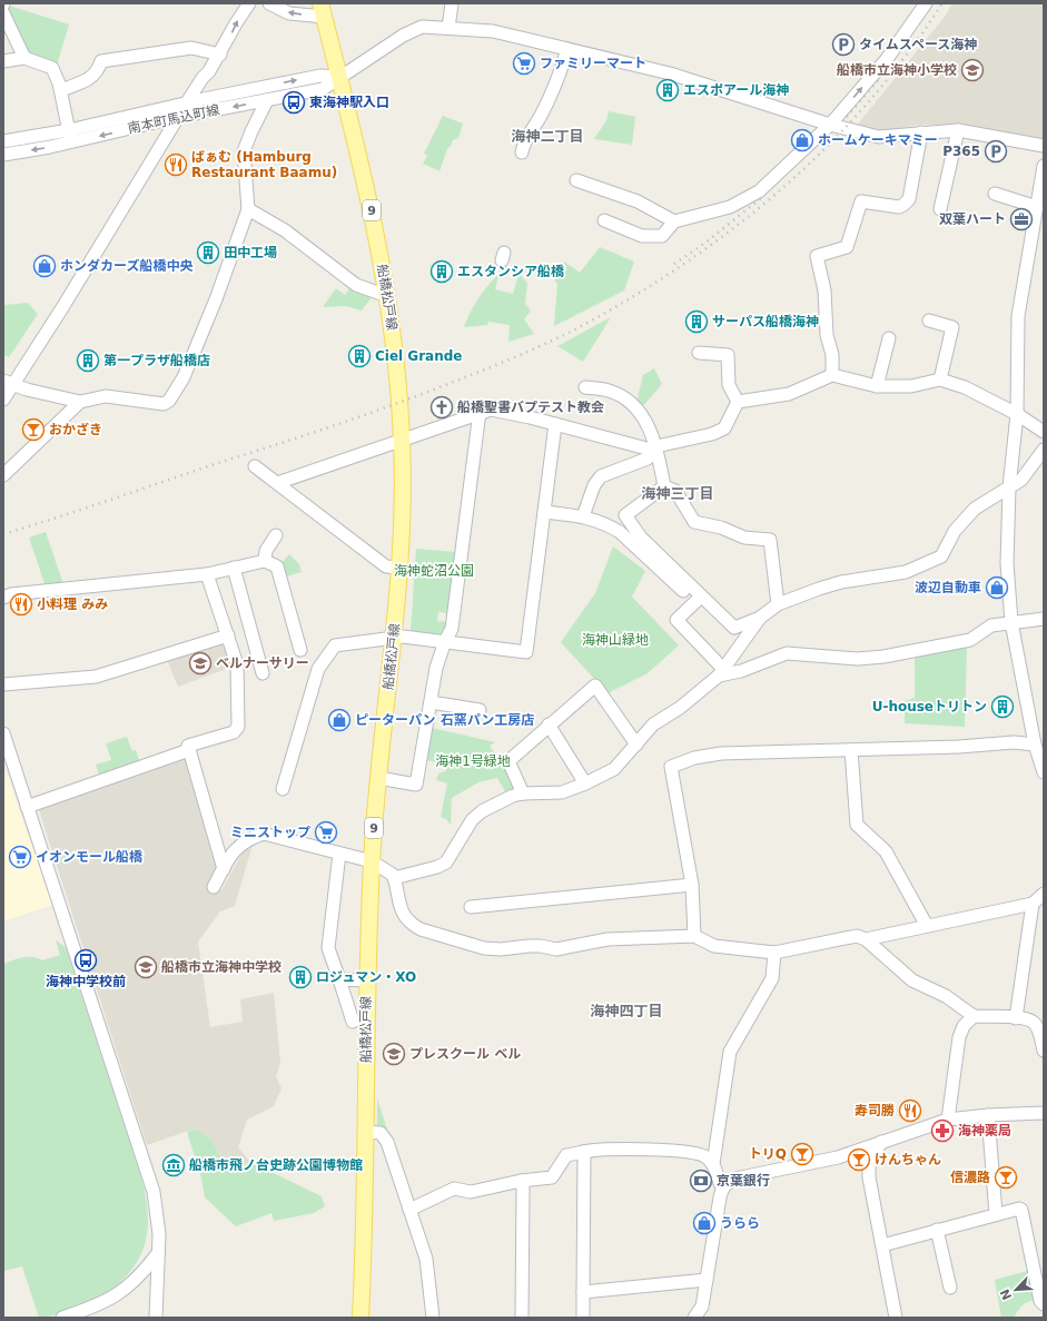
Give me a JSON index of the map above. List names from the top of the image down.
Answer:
{
  "streets": {
    "main road": ["9", "船橋松戸線"],
    "street": ["南本町馬込町線"]
  },
  "crossings": [
    ["南本町馬込町線", "船橋松戸線"]
  ],
  "districts": ["海神二丁目", "海神三丁目", "海神四丁目"],
  "parks": ["海神蛇沼公園", "海神山緑地", "海神1号緑地"],
  "places": {
    "parking": ["タイムスペース海神", "P365"],
    "supermarket": ["ファミリーマート", "ミニストップ", "イオンモール船橋"],
    "school or university": [
      "船橋市立海神小学校",
      "ベルナーサリー",
      "船橋市立海神中学校",
      "プレスクール ベル"
    ],
    "building": [
      "エスポアール海神",
      "田中工場",
      "エスタンシア船橋",
      "サーパス船橋海神",
      "Ciel Grande",
      "第一プラザ船橋店",
      "U-houseトリトン",
      "ロジュマン・XO"
    ],
    "bus stop": ["東海神駅入口", "海神中学校前"],
    "shop": [
      "ホームケーキマミー",
      "ホンダカーズ船橋中央",
      "波辺自動車",
      "ピーターパン 石窯パン工房店",
      "うらら"
    ],
    "restaurant": ["ばぁむ (Hamburg Restaurant Baamu)", "小料理 みみ", "寿司勝"],
    "office": ["双葉ハート"],
    "church": ["船橋聖書バプテスト教会"],
    "bar": [
      "おかざき",
      "トリQ",
      "けんちゃん",
      "信濃路"
    ],
    "pharmacy": ["海神薬局"],
    "museum": ["船橋市飛ノ台史跡公園博物館"],
    "bank": ["京葉銀行"]
  },
  "north": "bottom left"
}
